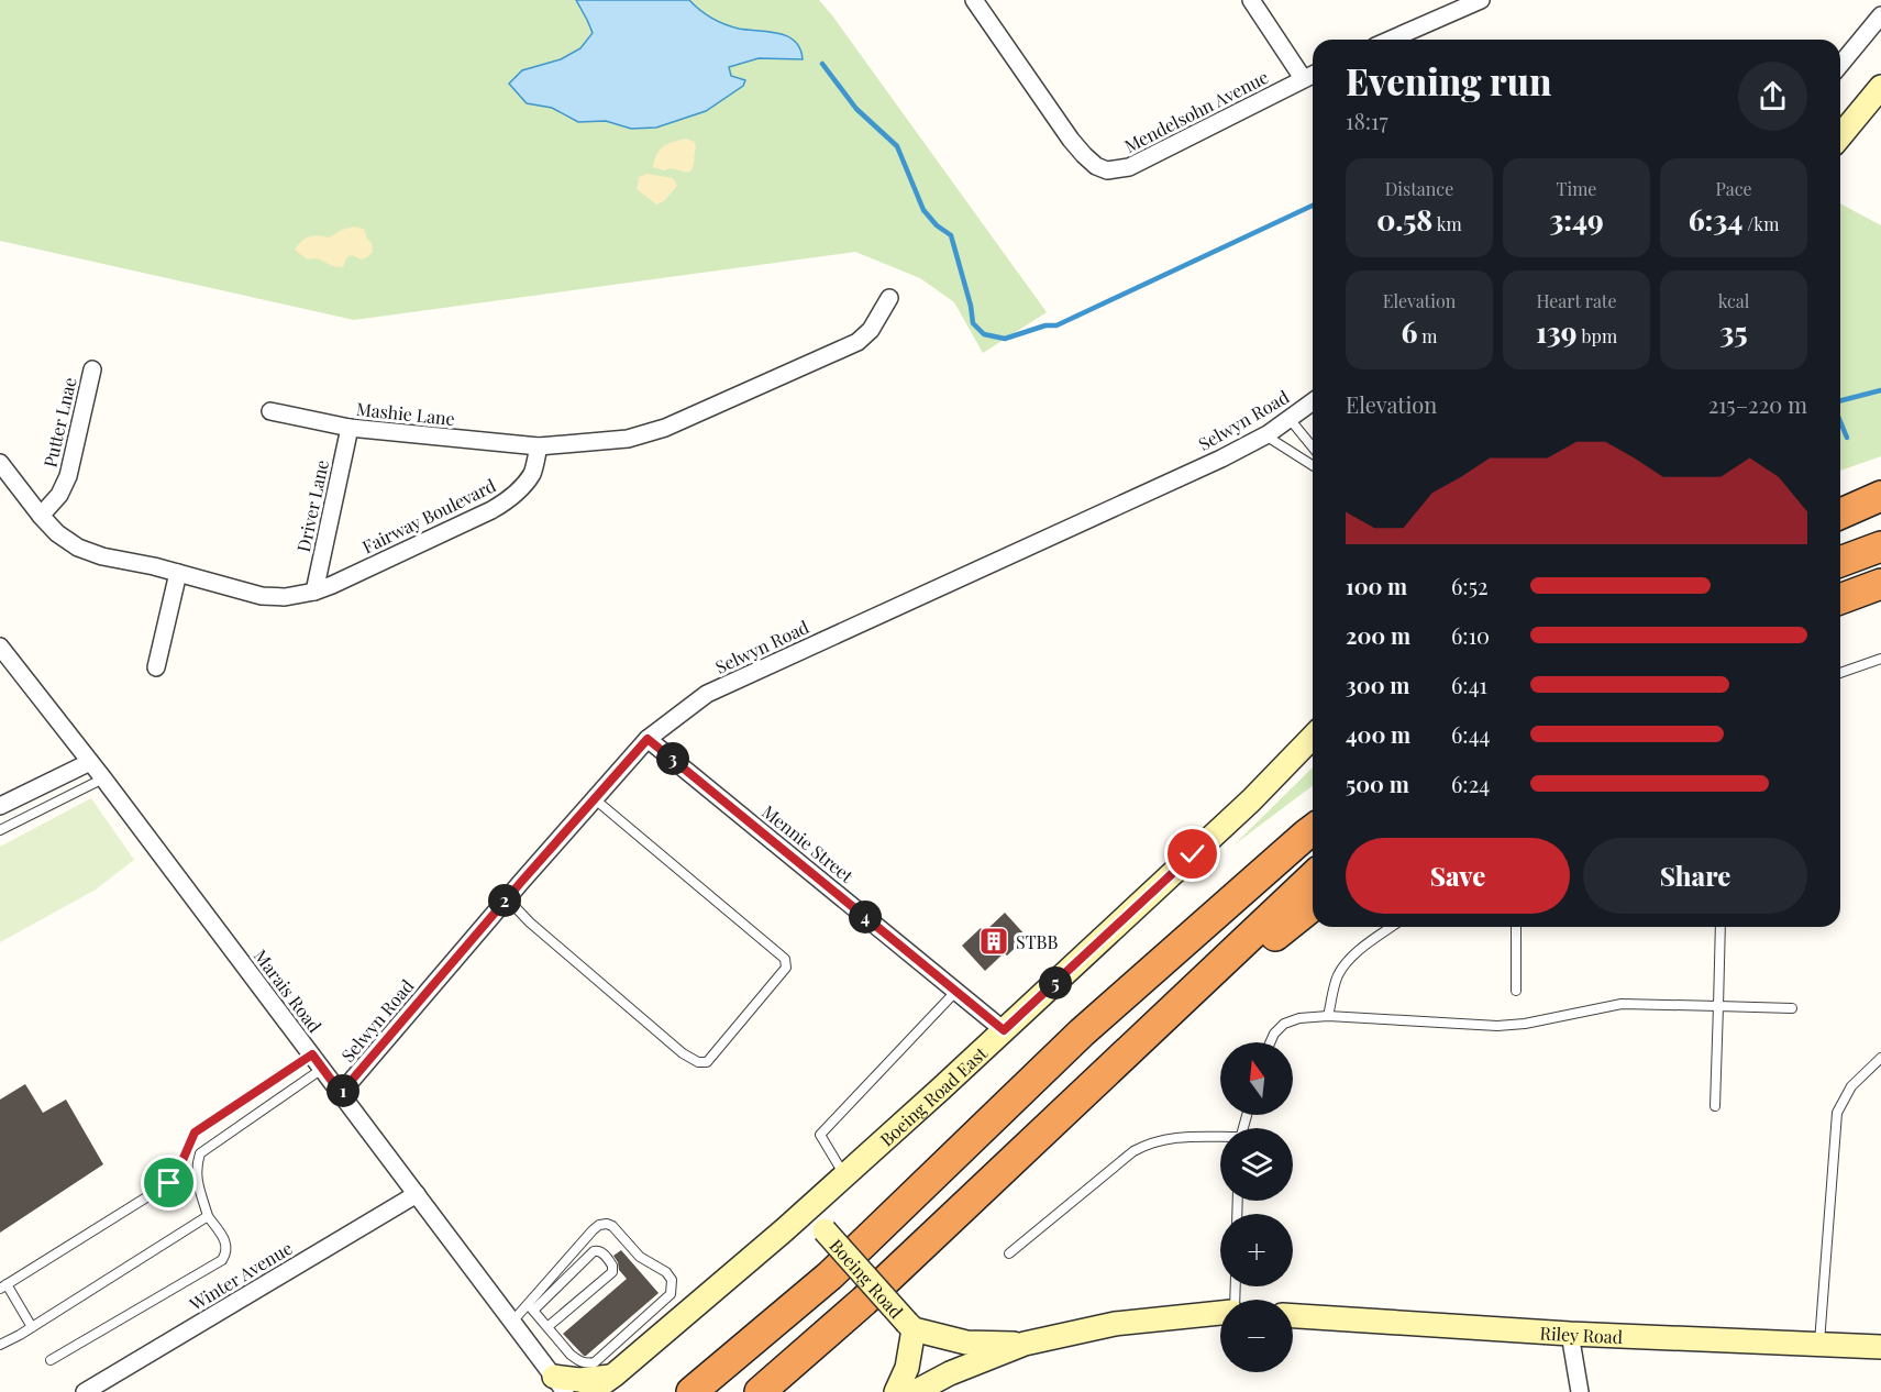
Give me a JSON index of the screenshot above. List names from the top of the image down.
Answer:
{
  "streets": {
    "main road": ["Boeing Road East", "Boeing Road", "Riley Road"],
    "street": [
      "Mendelsohn Avenue",
      "Mashie Lane",
      "Selwyn Road",
      "Putter Lnae",
      "Driver Lane",
      "Fairway Boulevard",
      "Mennie Street",
      "Marais Road",
      "Winter Avenue"
    ]
  },
  "crossings": [
    ["Mashie Lane", "Driver Lane"],
    ["Mashie Lane", "Fairway Boulevard"],
    ["Selwyn Road", "Mennie Street"],
    ["Selwyn Road", "Marais Road"],
    ["Putter Lnae", "Fairway Boulevard"],
    ["Driver Lane", "Fairway Boulevard"],
    ["Mennie Street", "Boeing Road East"],
    ["Marais Road", "Winter Avenue"],
    ["Boeing Road East", "Boeing Road"]
  ],
  "places": {
    "building": ["STBB"]
  },
  "north": "top",
  "page": {
    "heading": ["Evening run", "18:17"],
    "stats": [
      ["Distance", "0.58 km"],
      ["Time", "3:49"],
      ["Pace", "6:34 /km"],
      ["Elevation", "6 m"],
      ["Heart rate", "139 bpm"],
      ["kcal", "35"]
    ],
    "chart": ["Elevation", "215–220 m"],
    "list": [
      {
        "name": "100 m",
        "note": "6:52"
      },
      {
        "name": "200 m",
        "note": "6:10"
      },
      {
        "name": "300 m",
        "note": "6:41"
      },
      {
        "name": "400 m",
        "note": "6:44"
      },
      {
        "name": "500 m",
        "note": "6:24"
      }
    ],
    "pins": [
      "3",
      "2",
      "4",
      "5",
      "1"
    ],
    "buttons": ["Save", "Share"],
    "map_buttons": ["+", "−"]
  }
}
